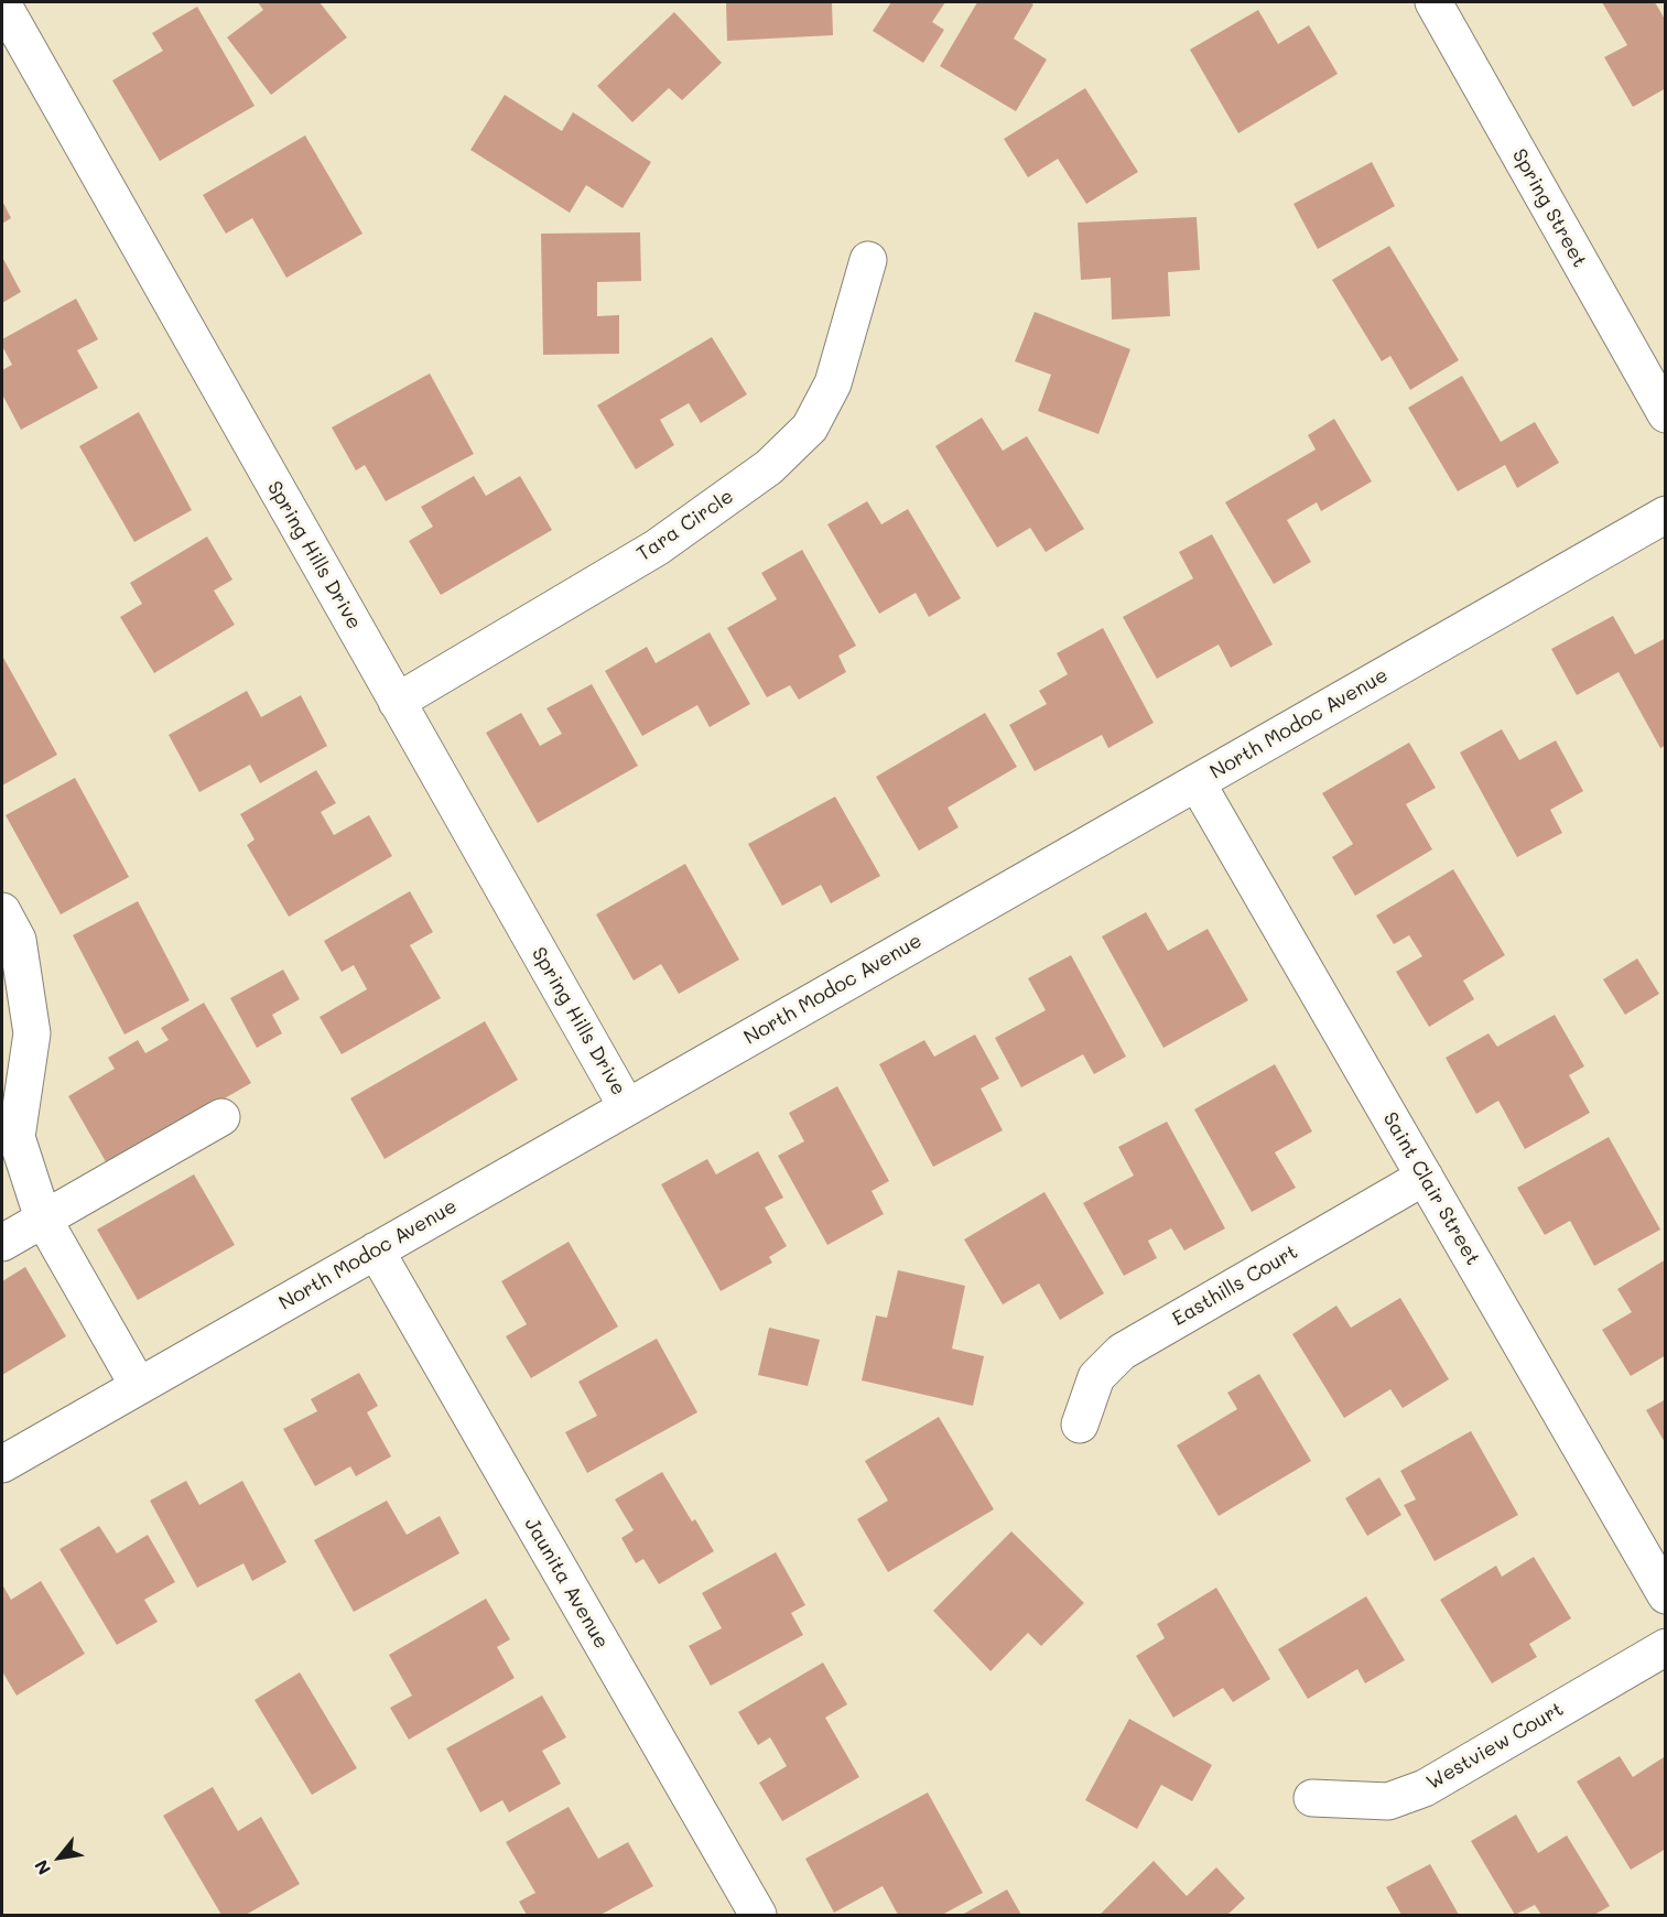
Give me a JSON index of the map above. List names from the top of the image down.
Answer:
{
  "streets": {
    "street": [
      "Spring Street",
      "Tara Circle",
      "Spring Hills Drive",
      "North Modoc Avenue",
      "Saint Clair Street",
      "Easthills Court",
      "Jaunita Avenue",
      "Westview Court"
    ]
  },
  "crossings": [
    ["Tara Circle", "Spring Hills Drive"],
    ["Spring Hills Drive", "North Modoc Avenue"],
    ["North Modoc Avenue", "Saint Clair Street"],
    ["North Modoc Avenue", "Jaunita Avenue"],
    ["Saint Clair Street", "Easthills Court"]
  ],
  "north": "bottom left"
}
